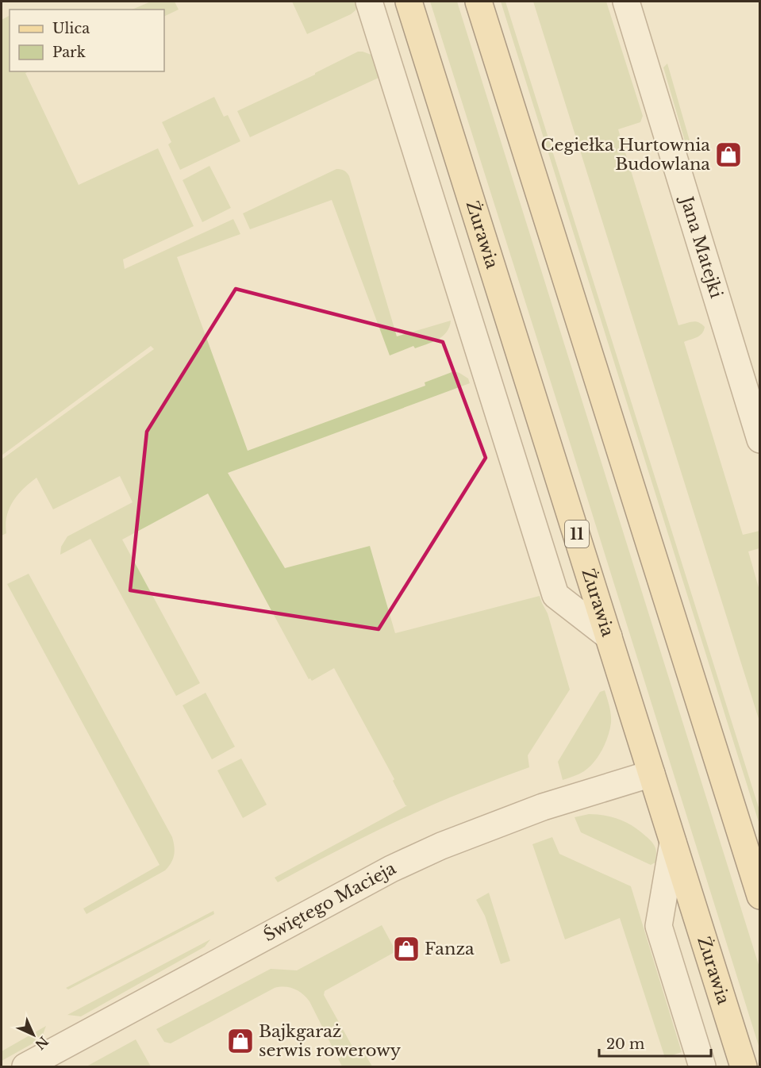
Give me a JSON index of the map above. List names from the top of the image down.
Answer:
{
  "streets": {
    "main road": ["Żurawia", "11"],
    "street": ["Jana Matejki", "Świętego Macieja"]
  },
  "crossings": [
    ["Żurawia", "Świętego Macieja"]
  ],
  "places": {
    "shop": ["Cegiełka Hurtownia Budowlana", "Fanza", "Bajkgaraż serwis rowerowy"]
  },
  "legend": ["Ulica", "Park"],
  "scale_bar": "20 m",
  "north": "bottom right"
}
